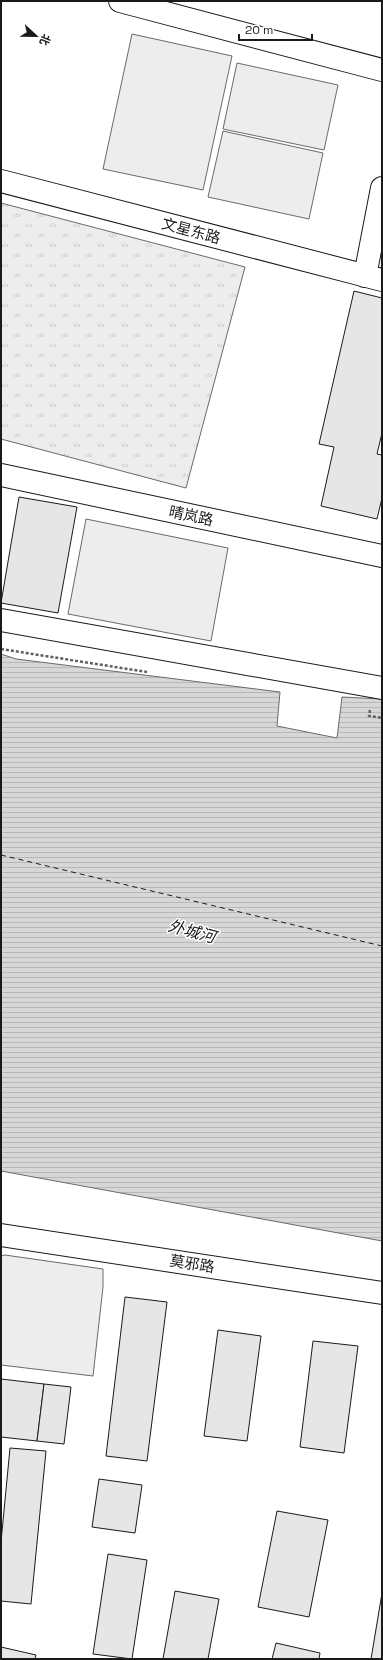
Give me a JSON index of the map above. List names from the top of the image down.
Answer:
{
  "streets": {
    "main road": ["文星东路", "晴岚路", "莫邪路"]
  },
  "water": ["外城河"],
  "scale_bar": "20 m",
  "north": "right"
}
